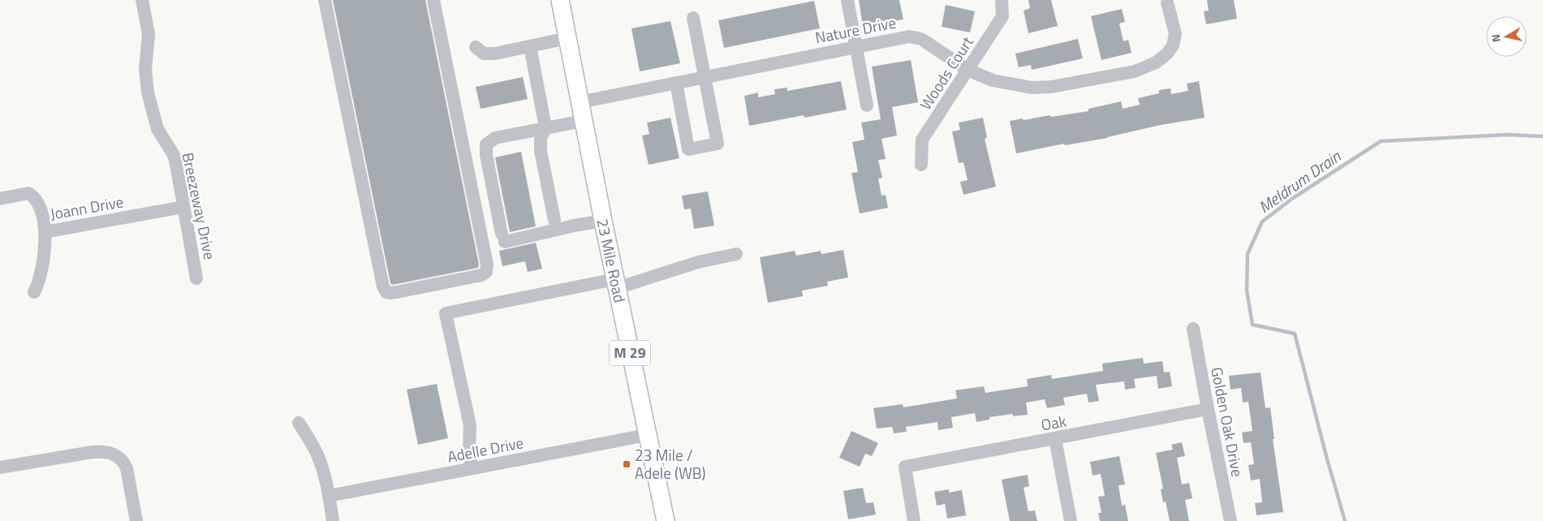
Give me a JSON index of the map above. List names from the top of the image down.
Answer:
{
  "streets": {
    "main road": ["23 Mile Road", "M 29"],
    "street": [
      "Nature Drive",
      "Woods Court",
      "Breezeway Drive",
      "Joann Drive",
      "Golden Oak Drive",
      "Oak",
      "Adelle Drive"
    ]
  },
  "crossings": [
    ["Nature Drive", "Woods Court"],
    ["Nature Drive", "23 Mile Road"],
    ["Breezeway Drive", "Joann Drive"],
    ["23 Mile Road", "Adelle Drive"],
    ["Golden Oak Drive", "Oak"]
  ],
  "water": ["Meldrum Drain"],
  "places": {
    "transit": ["23 Mile / Adele (WB)"]
  },
  "north": "left"
}
